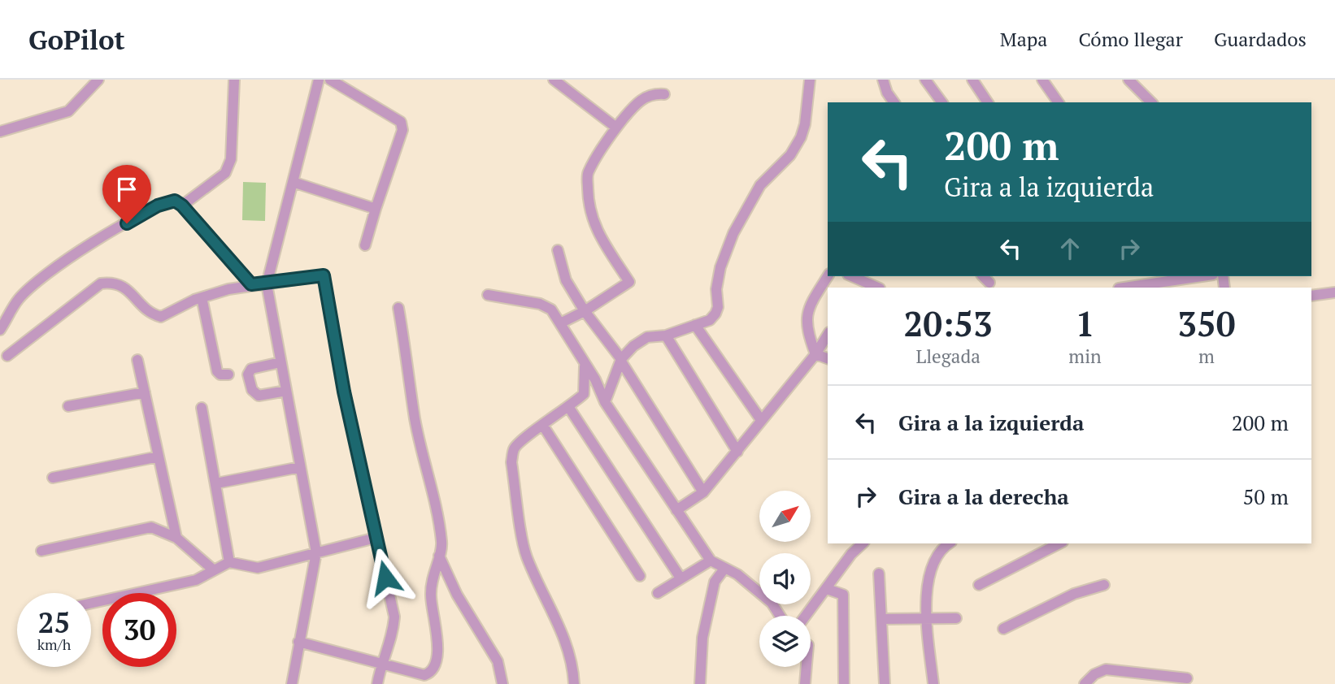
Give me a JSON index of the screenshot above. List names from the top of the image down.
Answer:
{
  "north": "top right",
  "page": {
    "header": "GoPilot",
    "nav": ["Mapa", "Cómo llegar", "Guardados"],
    "turn": ["200 m", "Gira a la izquierda"],
    "eta": [
      "20:53",
      "Llegada",
      "1",
      "min",
      "350",
      "m"
    ],
    "list": [
      {
        "name": "Gira a la izquierda",
        "value": "200 m"
      },
      {
        "name": "Gira a la derecha",
        "value": "50 m"
      }
    ],
    "speed": "25 km/h",
    "limit": "30"
  }
}
